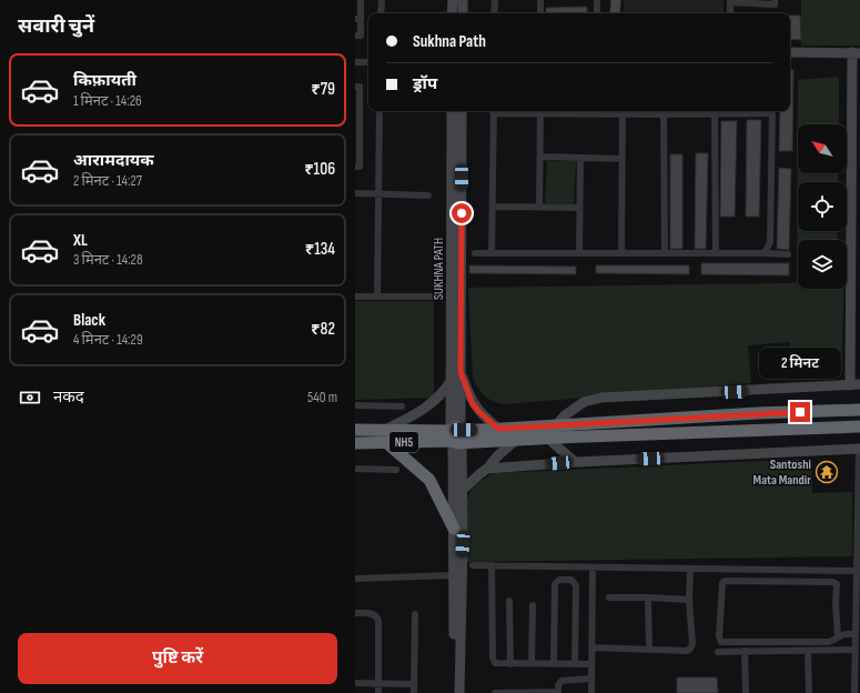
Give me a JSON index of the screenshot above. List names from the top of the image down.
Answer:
{
  "streets": {
    "highway": ["NH5"],
    "main road": ["SUKHNA PATH"]
  },
  "crossings": [
    ["SUKHNA PATH", "NH5"]
  ],
  "places": {
    "temple": ["Santoshi Mata Mandir"]
  },
  "north": "top left",
  "page": {
    "heading": "सवारी चुनें",
    "banner": ["Sukhna Path", "ड्रॉप"],
    "list": [
      {
        "name": "किफ़ायती",
        "note": "1 मिनट · 14:26",
        "value": "₹79"
      },
      {
        "name": "आरामदायक",
        "note": "2 मिनट · 14:27",
        "value": "₹106"
      },
      {
        "name": "XL",
        "note": "3 मिनट · 14:28",
        "value": "₹134"
      },
      {
        "name": "Black",
        "note": "4 मिनट · 14:29",
        "value": "₹82"
      }
    ],
    "bubble": "2 मिनट",
    "pay": ["नकद", "540 m"],
    "buttons": "पुष्टि करें"
  }
}
